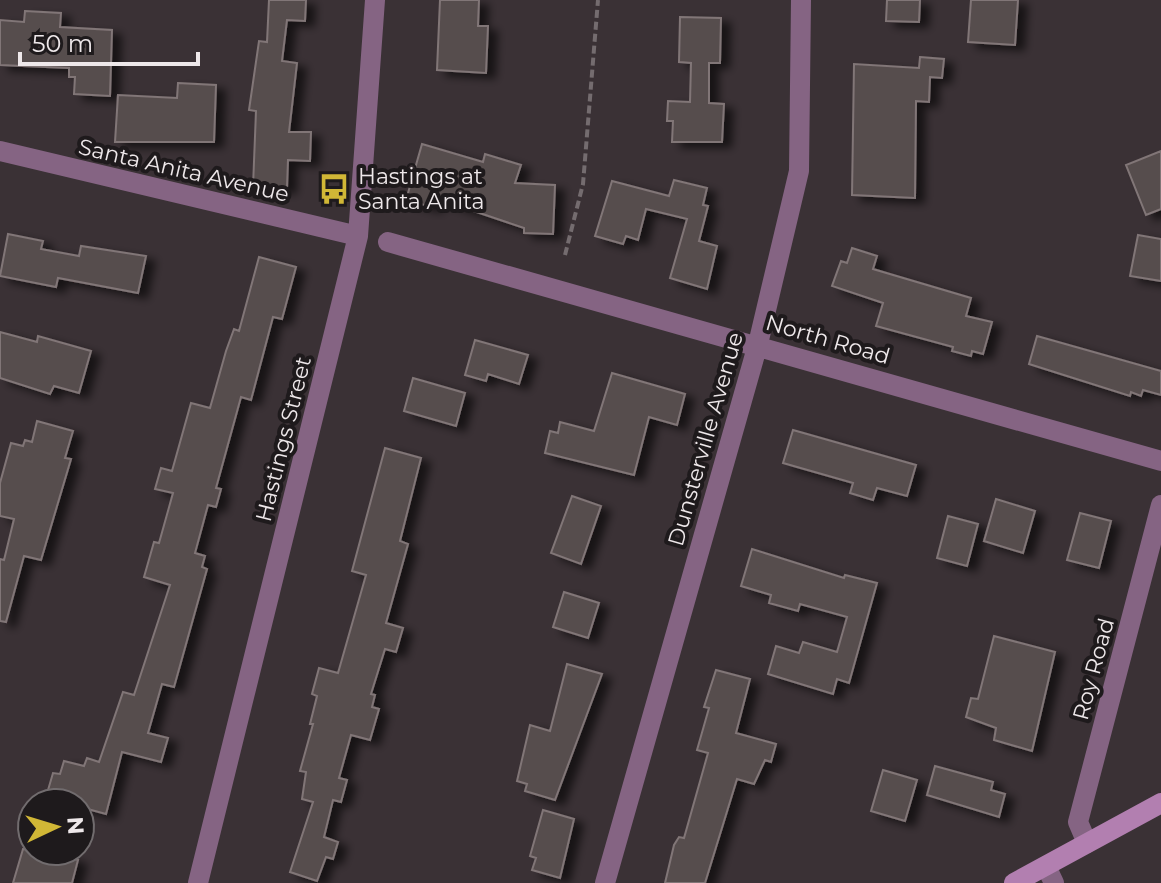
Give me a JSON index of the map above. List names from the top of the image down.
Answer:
{
  "streets": {
    "street": [
      "Santa Anita Avenue",
      "North Road",
      "Hastings Street",
      "Dunsterville Avenue",
      "Roy Road"
    ]
  },
  "crossings": [
    ["Santa Anita Avenue", "Hastings Street"],
    ["North Road", "Dunsterville Avenue"]
  ],
  "places": {
    "bus stop": ["Hastings at Santa Anita"]
  },
  "scale_bar": "50 m",
  "north": "right"
}
